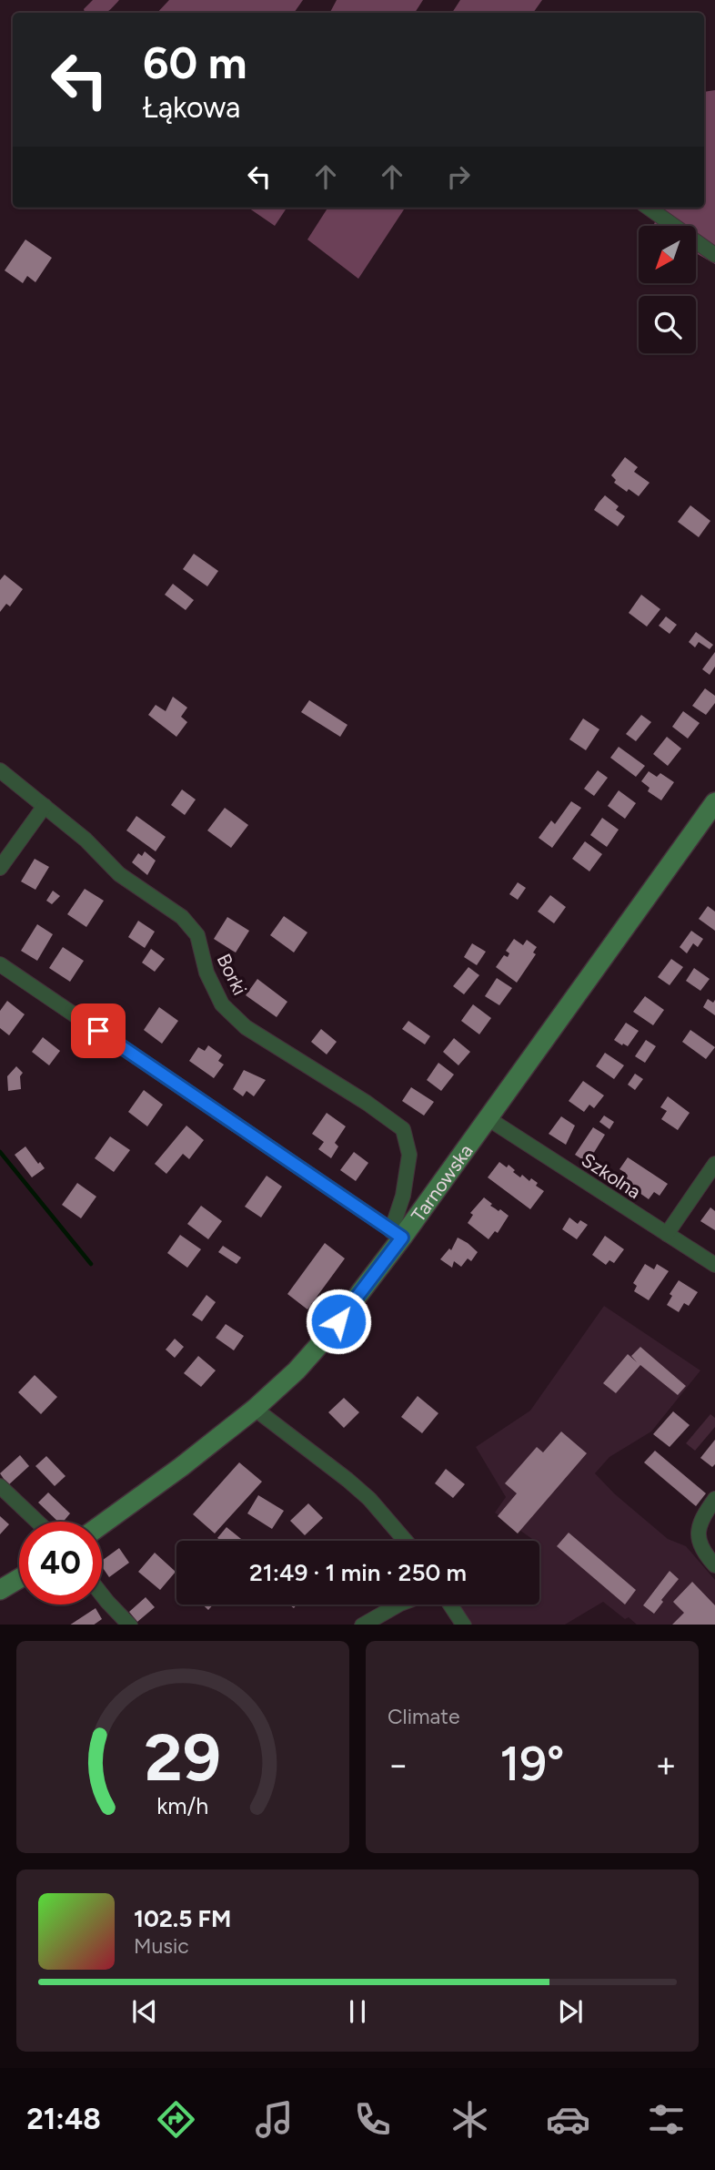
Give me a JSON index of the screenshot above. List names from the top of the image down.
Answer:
{
  "streets": {
    "street": ["Borki", "Szkolna", "Tarnowska"]
  },
  "crossings": [
    ["Borki", "Tarnowska"],
    ["Szkolna", "Tarnowska"]
  ],
  "north": "bottom left",
  "page": {
    "turn": ["60 m", "Łąkowa"],
    "limit": "40",
    "trip": "21:49 · 1 min · 250 m",
    "tile": "Climate",
    "heat": ["−", "19°", "+"],
    "song": ["102.5 FM", "Music"],
    "tabs": "21:48",
    "gauge": ["29", "km/h"]
  }
}
